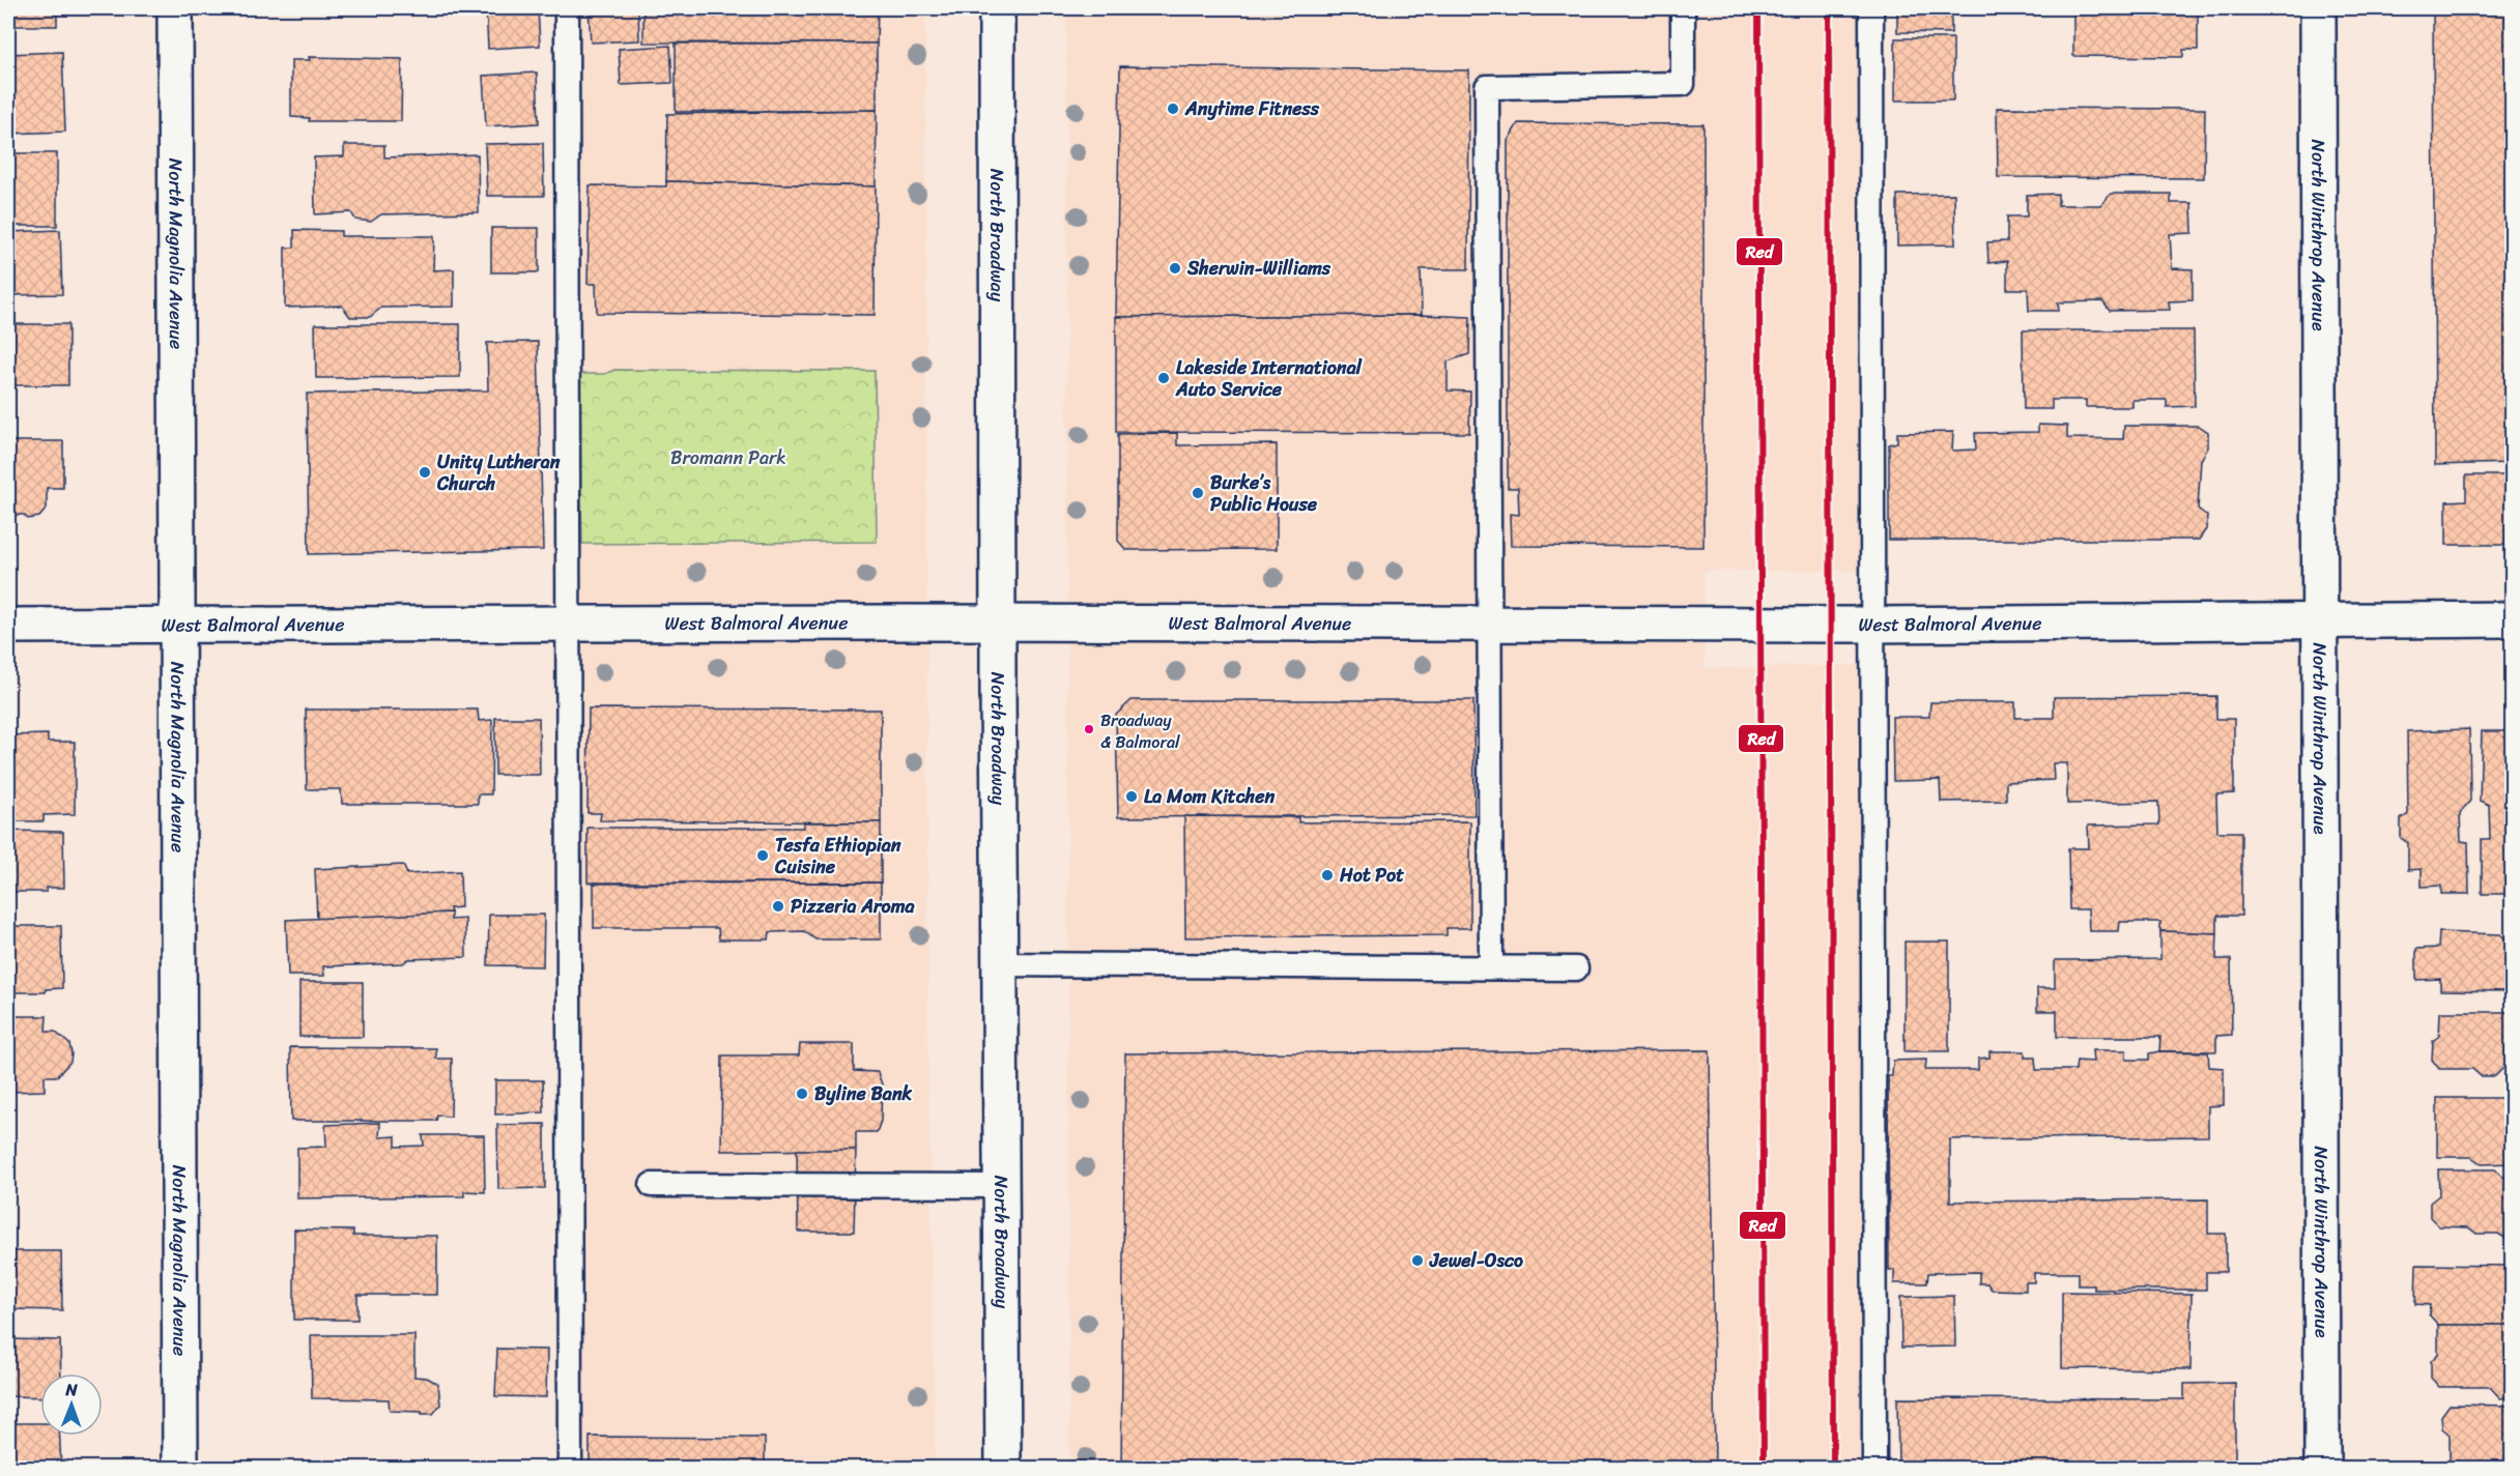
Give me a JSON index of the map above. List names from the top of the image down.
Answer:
{
  "streets": {
    "street": [
      "North Broadway",
      "North Winthrop Avenue",
      "North Magnolia Avenue",
      "West Balmoral Avenue"
    ]
  },
  "crossings": [
    ["North Broadway", "West Balmoral Avenue"],
    ["North Winthrop Avenue", "West Balmoral Avenue"],
    ["North Magnolia Avenue", "West Balmoral Avenue"]
  ],
  "parks": ["Bromann Park"],
  "places": [
    "Anytime Fitness",
    "Sherwin-Williams",
    "Lakeside International Auto Service",
    "Unity Lutheran Church",
    "Burke’s Public House",
    "Broadway & Balmoral",
    "La Mom Kitchen",
    "Tesfa Ethiopian Cuisine",
    "Hot Pot",
    "Pizzeria Aroma",
    "Byline Bank",
    "Jewel-Osco"
  ],
  "lines": ["transit line Red"],
  "north": "top"
}
